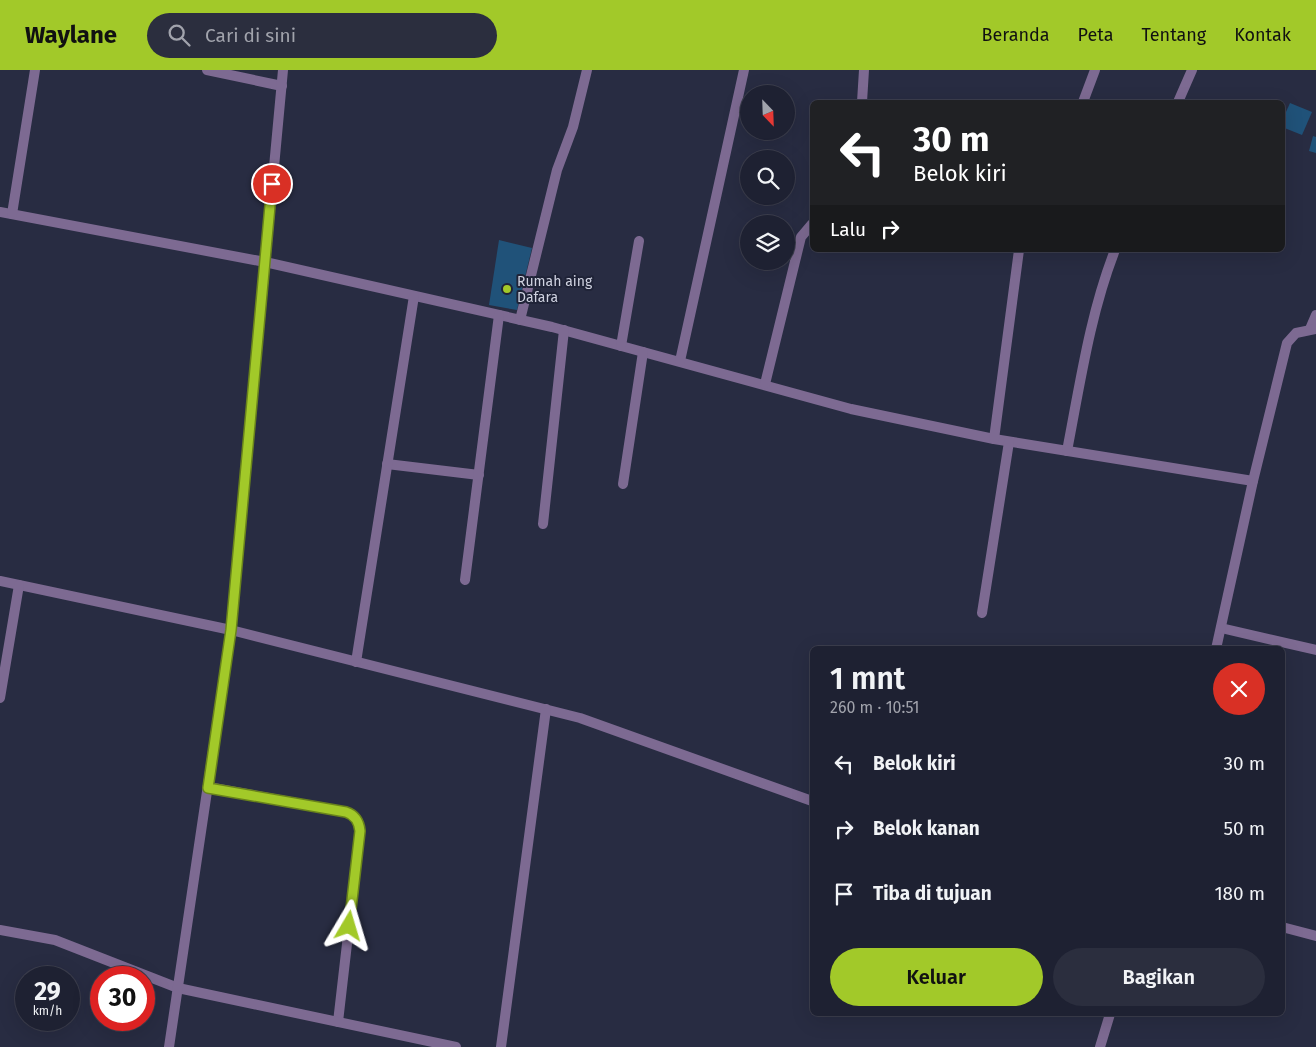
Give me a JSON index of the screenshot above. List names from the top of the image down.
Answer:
{
  "places": ["Rumah aing Dafara"],
  "north": "bottom right",
  "page": {
    "header": "Waylane",
    "search": "Cari di sini",
    "nav": [
      "Beranda",
      "Peta",
      "Tentang",
      "Kontak"
    ],
    "turn": ["30 m", "Belok kiri"],
    "then": "Lalu",
    "heading": ["1 mnt", "260 m · 10:51"],
    "list": [
      {
        "name": "Belok kiri",
        "value": "30 m"
      },
      {
        "name": "Belok kanan",
        "value": "50 m"
      },
      {
        "name": "Tiba di tujuan",
        "value": "180 m"
      }
    ],
    "buttons": ["Keluar", "Bagikan"],
    "speed": "29 km/h",
    "limit": "30"
  }
}
